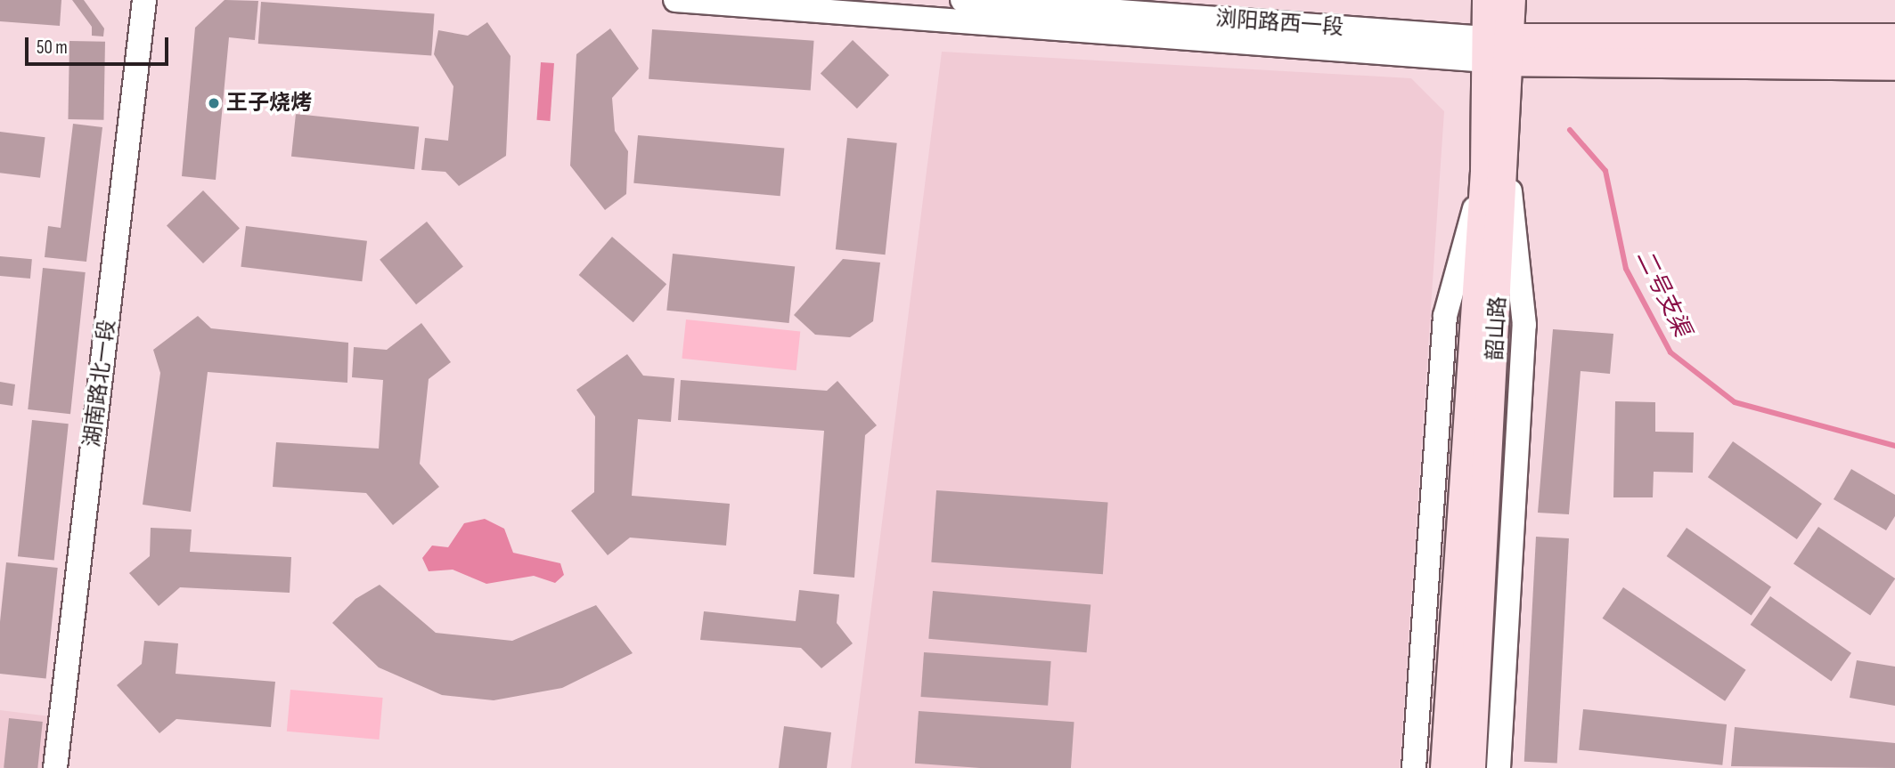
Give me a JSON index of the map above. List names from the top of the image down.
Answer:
{
  "streets": {
    "main road": ["韶山路"],
    "street": ["浏阳路西一段", "湖南路北一段"]
  },
  "crossings": [
    ["浏阳路西一段", "韶山路"]
  ],
  "water": ["二号支渠"],
  "places": ["王子烧烤"],
  "scale_bar": "50 m"
}
